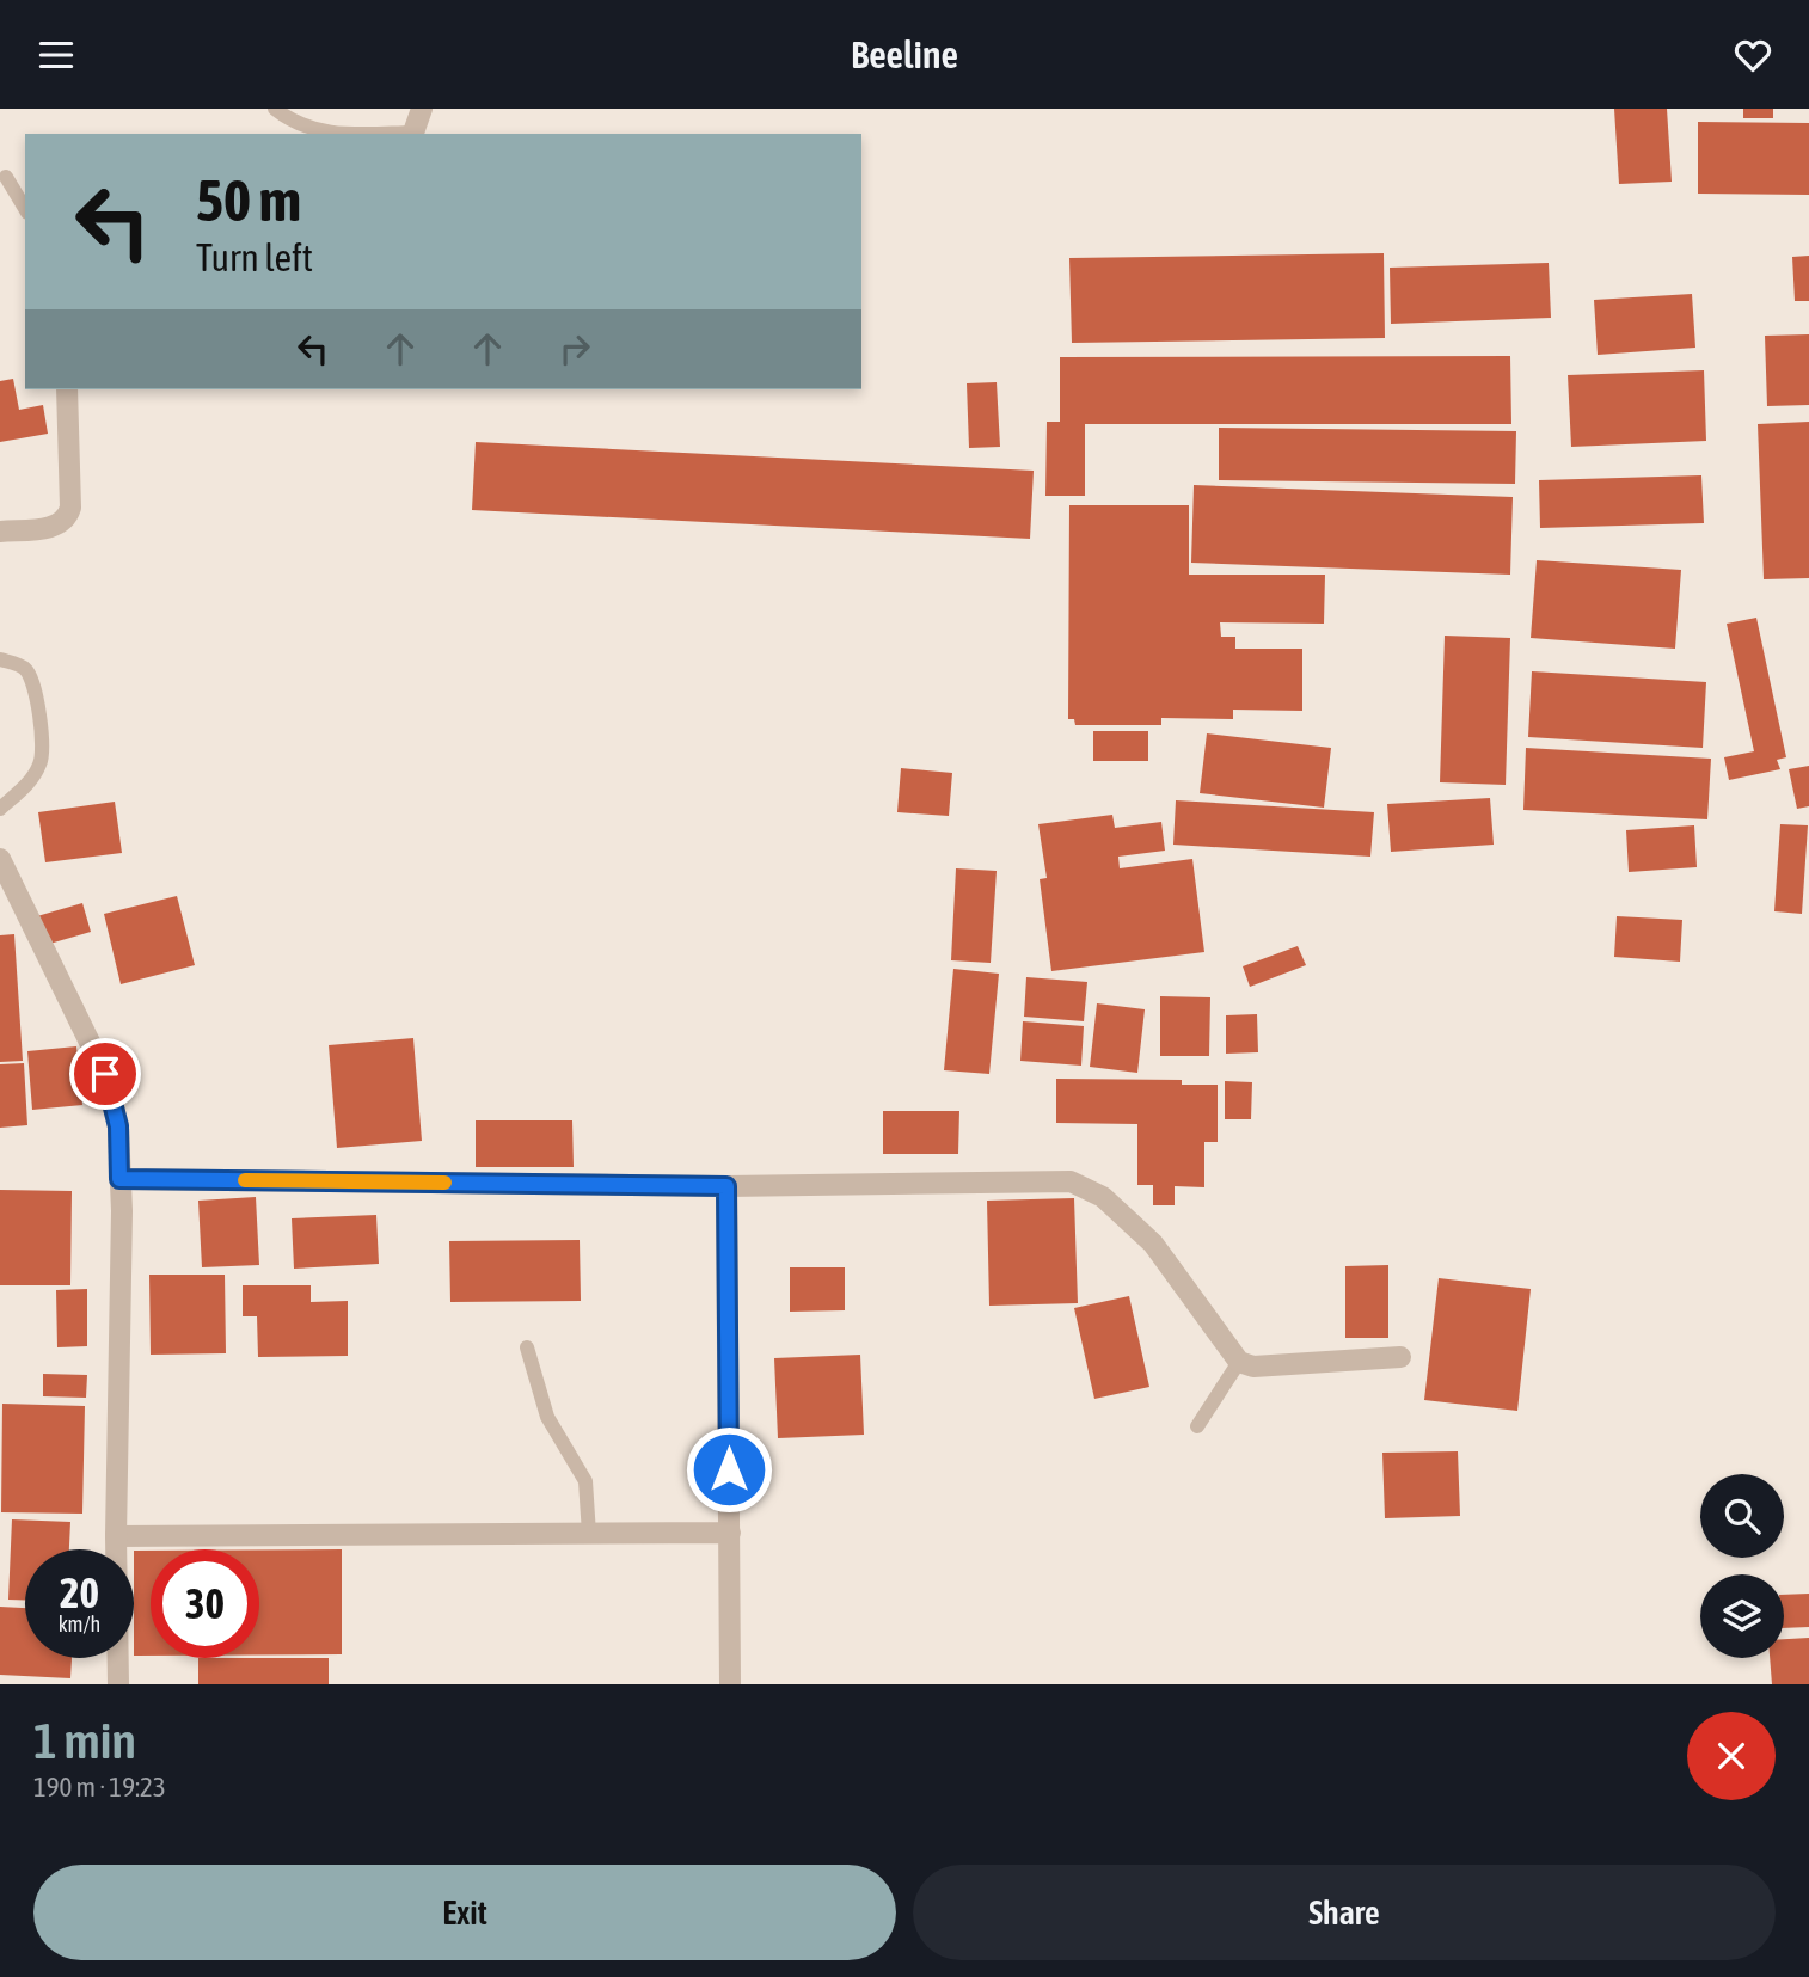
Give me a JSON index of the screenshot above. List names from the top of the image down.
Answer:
{
  "page": {
    "header": "Beeline",
    "turn": ["50 m", "Turn left"],
    "speed": "20 km/h",
    "limit": "30",
    "heading": ["1 min", "190 m · 19:23"],
    "buttons": ["Exit", "Share"]
  }
}
